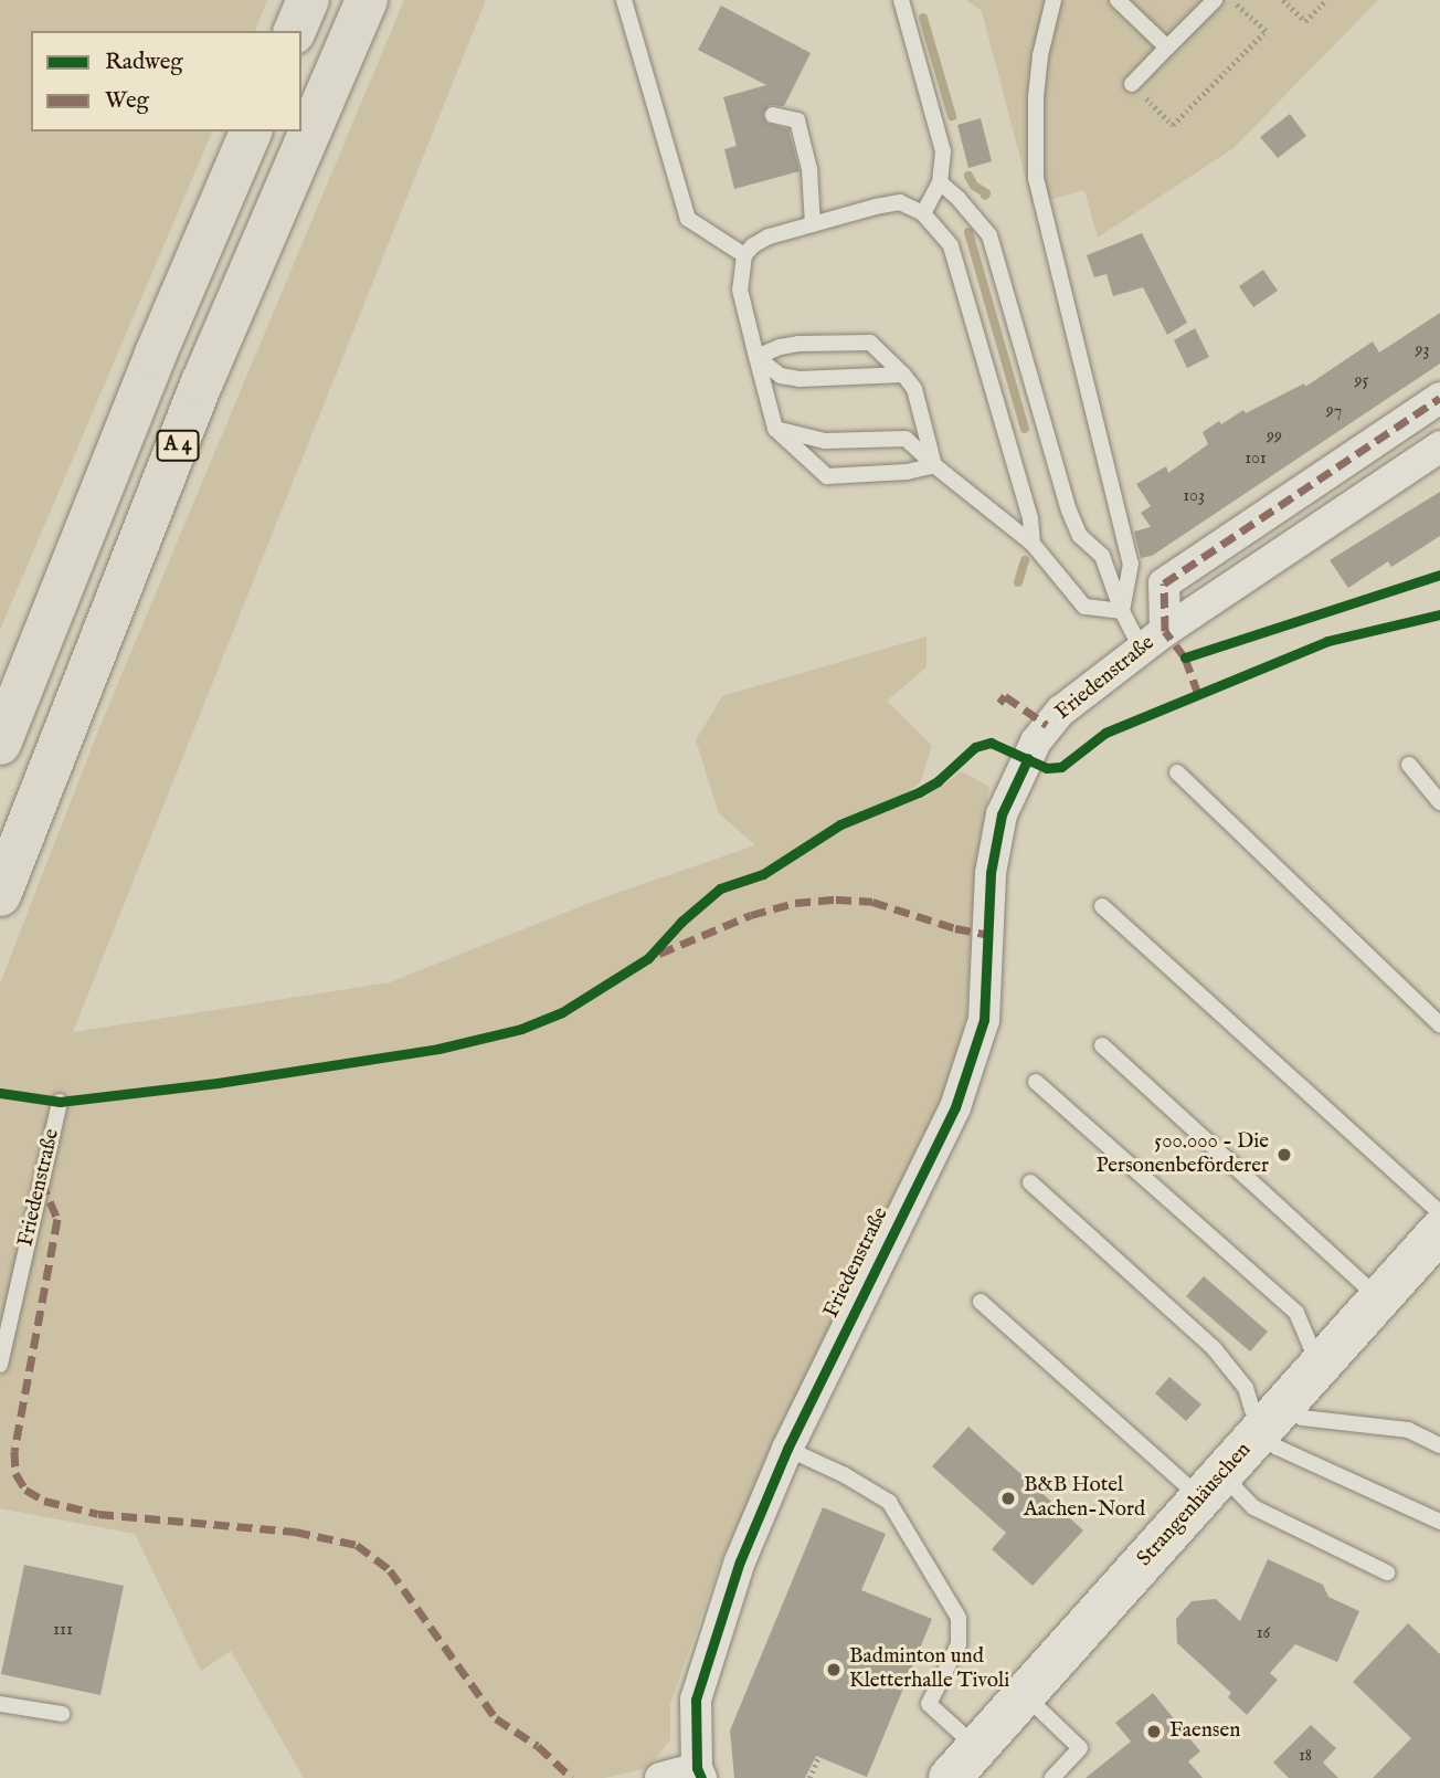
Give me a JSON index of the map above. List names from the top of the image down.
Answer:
{
  "streets": {
    "highway": ["A 4"],
    "street": ["Friedenstraße", "Strangenhäuschen"]
  },
  "places": [
    "500.000 - Die Personenbeförderer",
    "B&B Hotel Aachen-Nord",
    "Badminton und Kletterhalle Tivoli",
    "Faensen"
  ],
  "house_numbers": [
    "93",
    "95",
    "97",
    "99",
    "101",
    "103",
    "111",
    "16",
    "18"
  ],
  "legend": ["Radweg", "Weg"]
}
